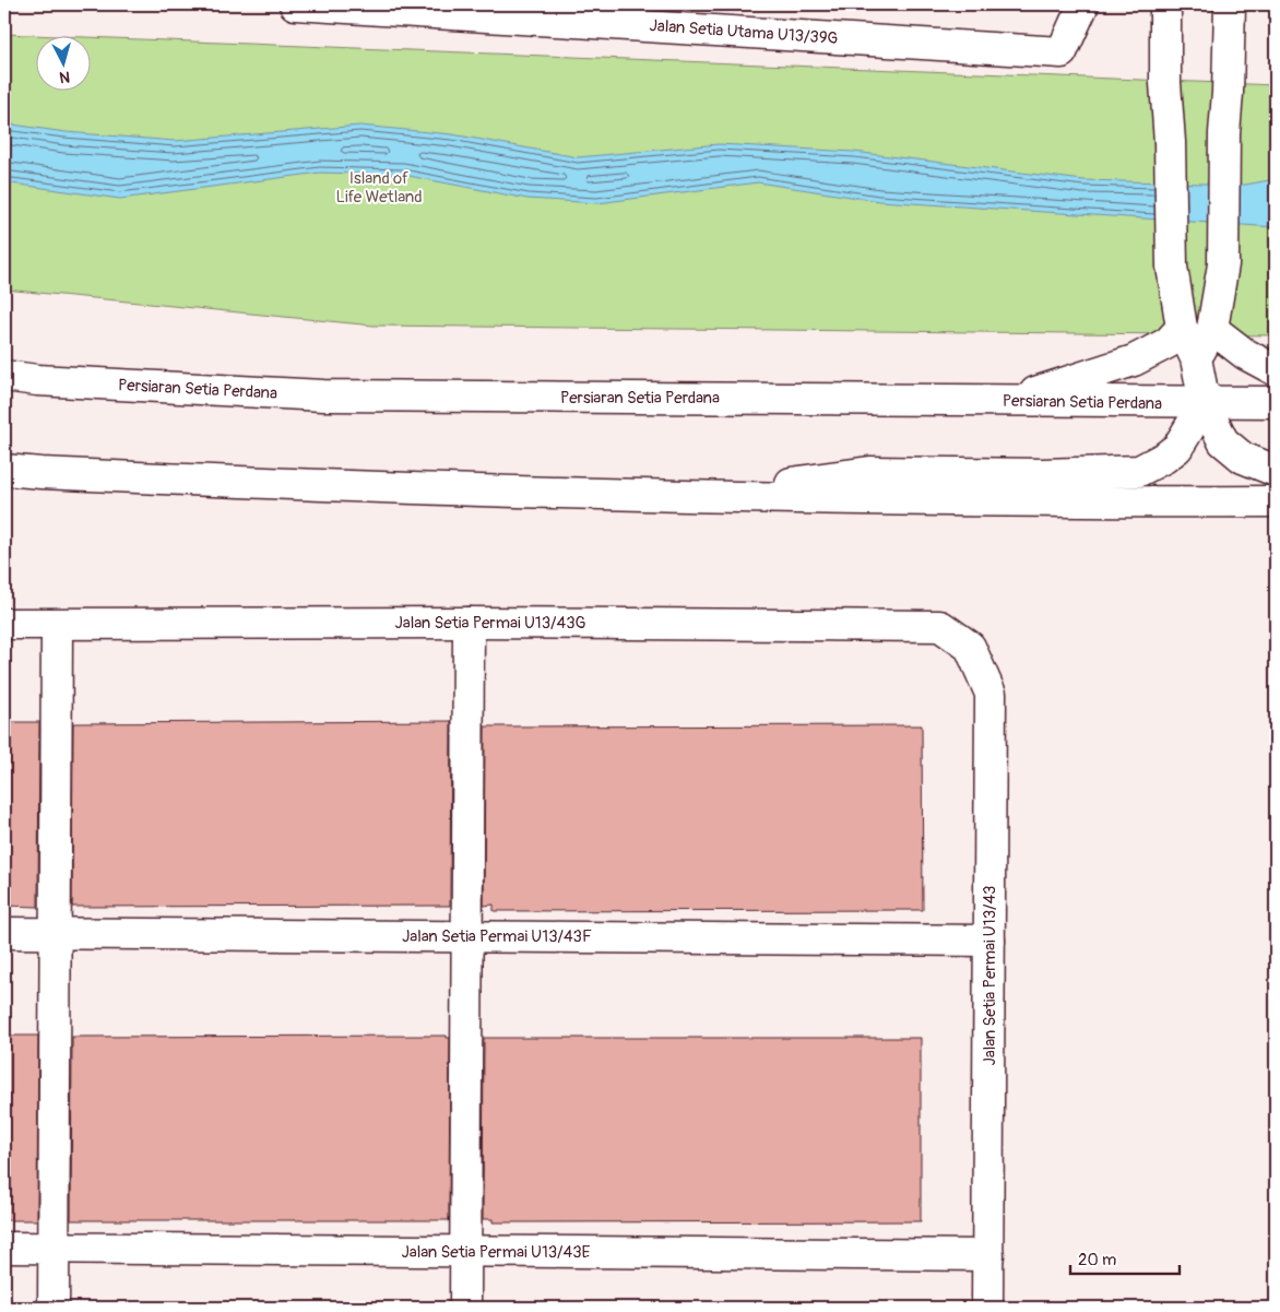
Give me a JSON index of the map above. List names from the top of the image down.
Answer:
{
  "streets": {
    "street": [
      "Jalan Setia Utama U13/39G",
      "Persiaran Setia Perdana",
      "Jalan Setia Permai U13/43G",
      "Jalan Setia Permai U13/43F",
      "Jalan Setia Permai U13/43",
      "Jalan Setia Permai U13/43E"
    ]
  },
  "crossings": [
    ["Jalan Setia Permai U13/43G", "Jalan Setia Permai U13/43"],
    ["Jalan Setia Permai U13/43F", "Jalan Setia Permai U13/43"],
    ["Jalan Setia Permai U13/43", "Jalan Setia Permai U13/43E"]
  ],
  "parks": ["Island of Life Wetland"],
  "scale_bar": "20 m",
  "north": "bottom"
}
